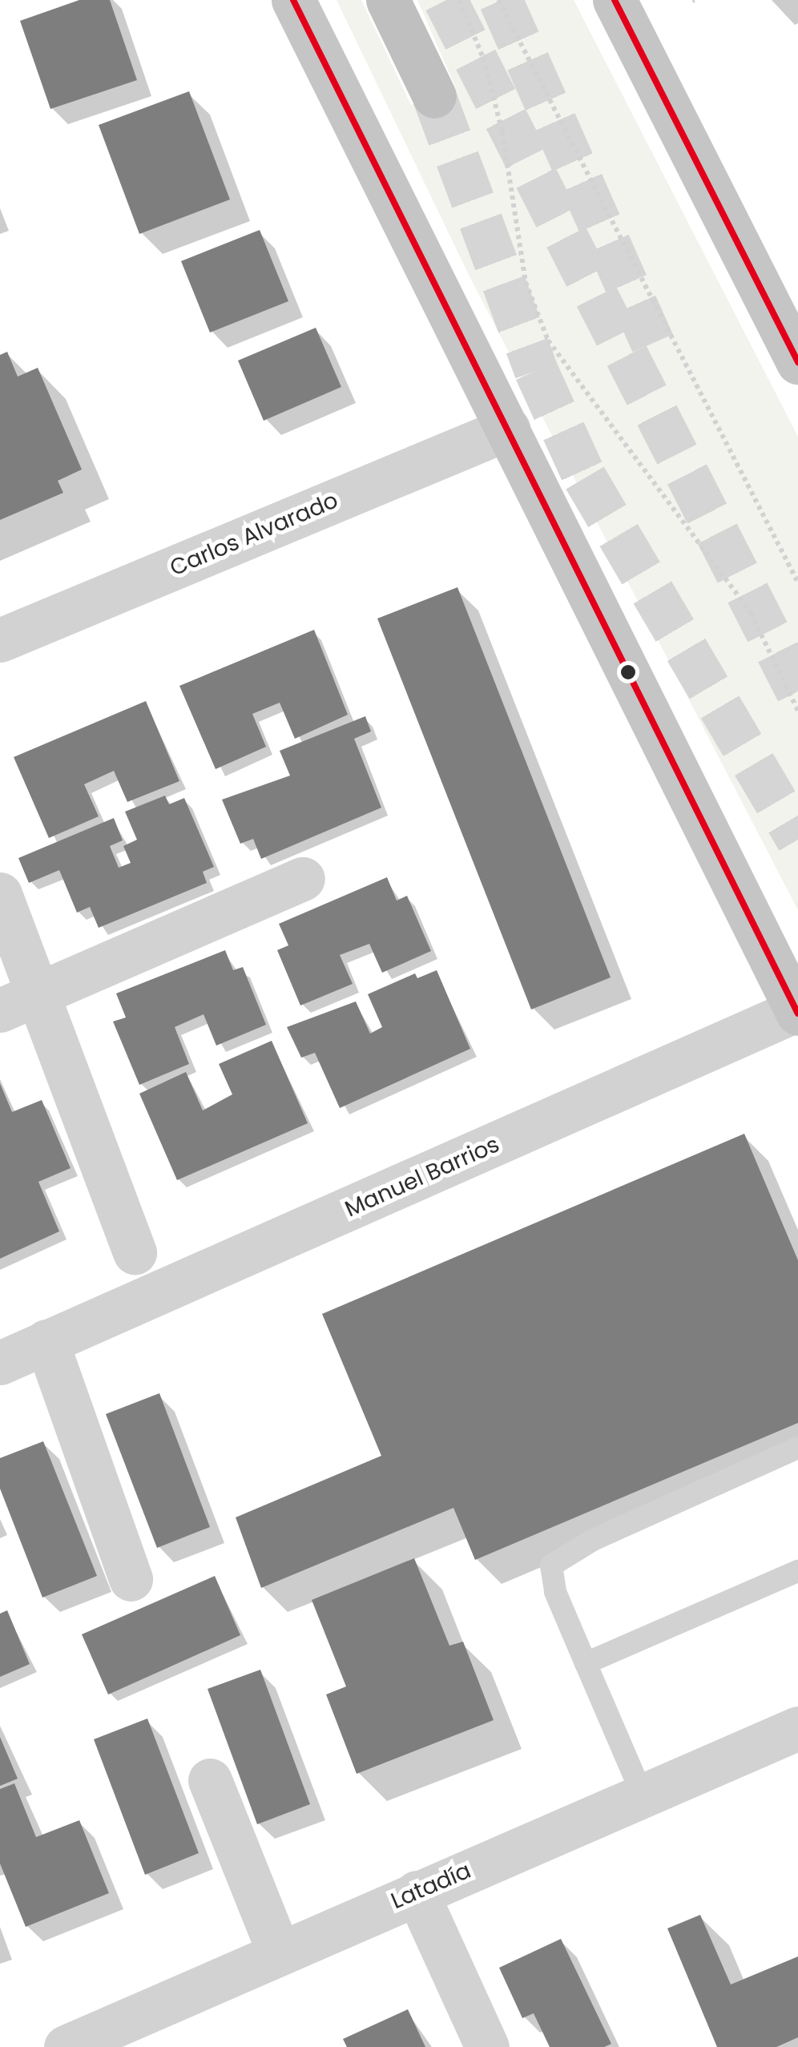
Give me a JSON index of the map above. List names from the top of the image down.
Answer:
{
  "streets": {
    "street": ["Carlos Alvarado", "Manuel Barrios", "Latadía"]
  }
}
